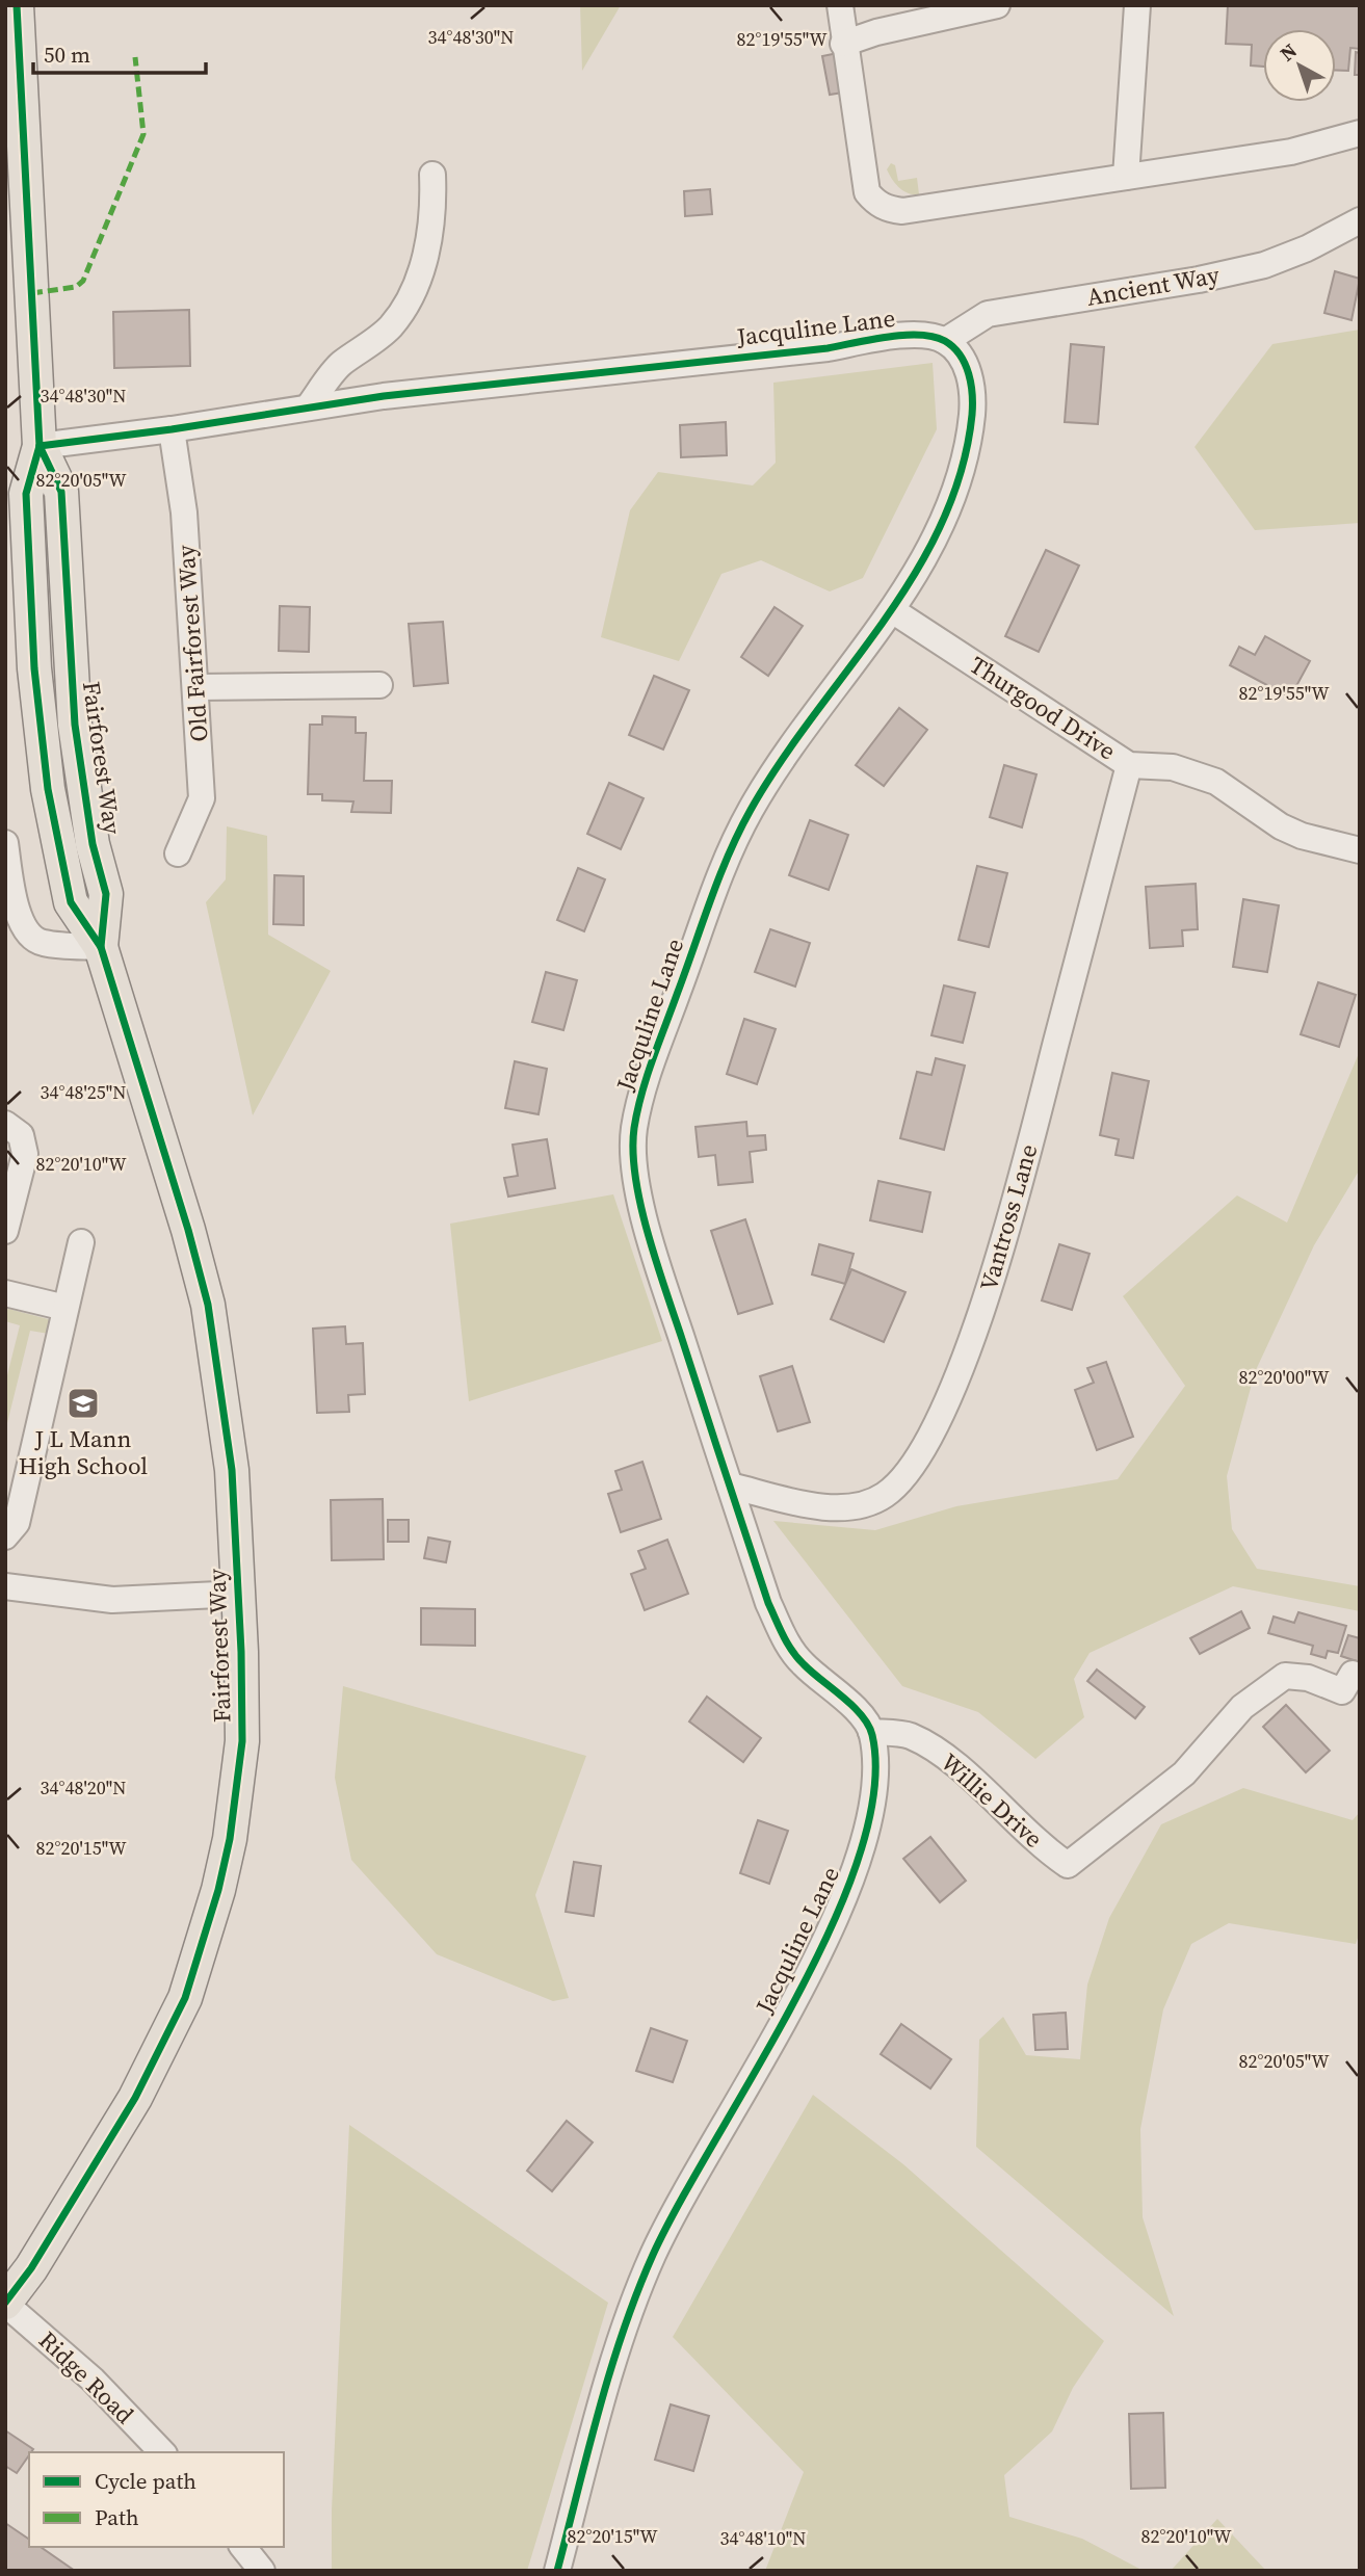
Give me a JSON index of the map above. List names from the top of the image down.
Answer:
{
  "streets": {
    "main road": ["Fairforest Way"],
    "street": [
      "Ancient Way",
      "Jacquline Lane",
      "Old Fairforest Way",
      "Thurgood Drive",
      "Vantross Lane",
      "Willie Drive",
      "Ridge Road"
    ]
  },
  "crossings": [
    ["Ancient Way", "Jacquline Lane"],
    ["Jacquline Lane", "Old Fairforest Way"],
    ["Jacquline Lane", "Thurgood Drive"],
    ["Jacquline Lane", "Fairforest Way"],
    ["Jacquline Lane", "Vantross Lane"],
    ["Jacquline Lane", "Willie Drive"],
    ["Thurgood Drive", "Vantross Lane"],
    ["Fairforest Way", "Ridge Road"]
  ],
  "places": {
    "school or university": ["J L Mann High School"]
  },
  "legend": ["Cycle path", "Path"],
  "scale_bar": "50 m",
  "north": "top left",
  "coordinates": [
    "34°48'30\"N",
    "82°19'55\"W",
    "82°20'05\"W",
    "34°48'25\"N",
    "82°20'10\"W",
    "82°20'00\"W",
    "34°48'20\"N",
    "82°20'15\"W",
    "34°48'10\"N"
  ]
}
